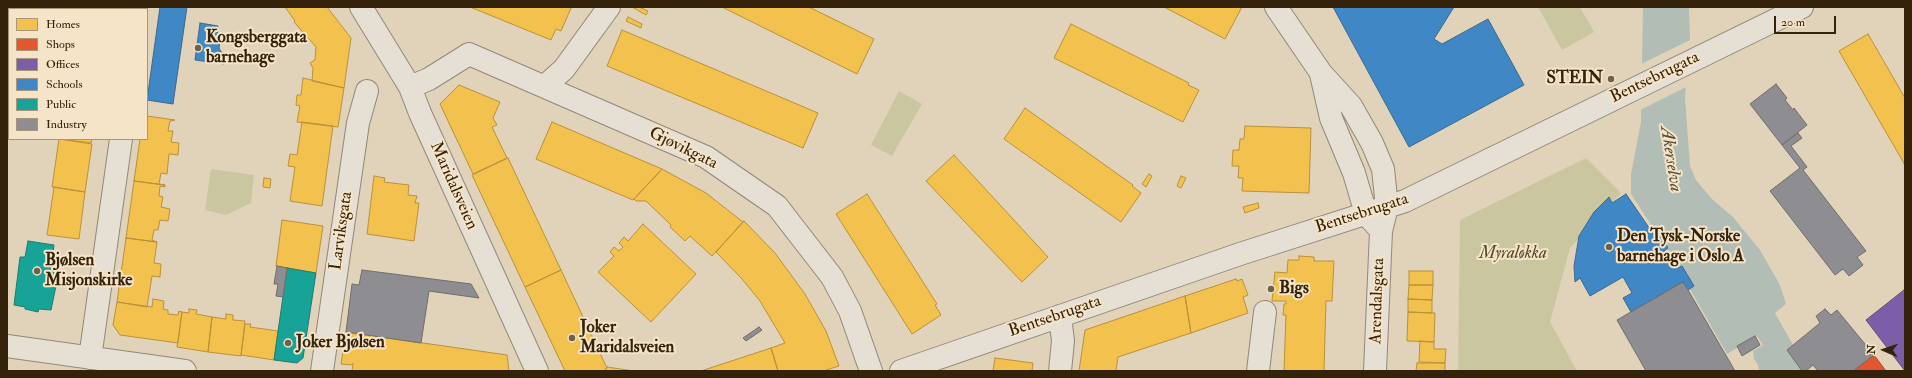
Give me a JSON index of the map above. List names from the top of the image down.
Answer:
{
  "streets": {
    "street": [
      "Bentsebrugata",
      "Gjøvikgata",
      "Maridalsveien",
      "Larviksgata",
      "Arendalsgata"
    ]
  },
  "crossings": [
    ["Bentsebrugata", "Arendalsgata"],
    ["Gjøvikgata", "Maridalsveien"]
  ],
  "water": ["Akerselva"],
  "parks": ["Myraløkka"],
  "places": [
    "Kongsberggata barnehage",
    "STEIN",
    "Den Tysk-Norske barnehage i Oslo A",
    "Bjølsen Misjonskirke",
    "Bigs",
    "Joker Maridalsveien",
    "Joker Bjølsen"
  ],
  "legend": [
    "Homes",
    "Shops",
    "Offices",
    "Schools",
    "Public",
    "Industry"
  ],
  "scale_bar": "20 m",
  "north": "left"
}
